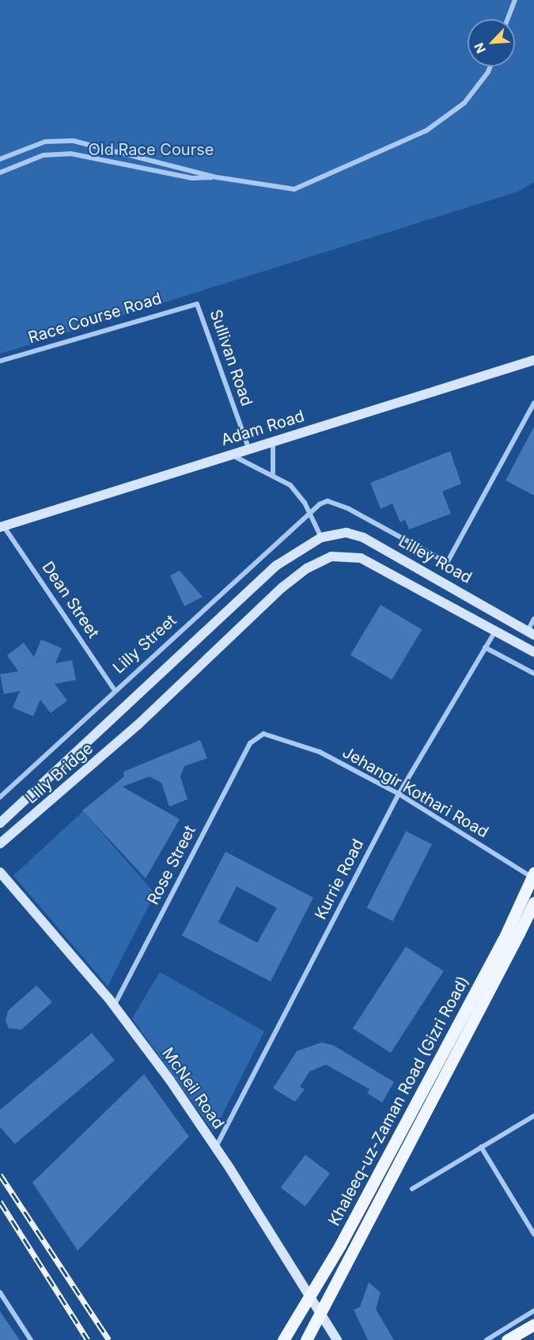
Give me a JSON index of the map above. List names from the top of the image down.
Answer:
{
  "streets": {
    "main road": [
      "Adam Road",
      "Lilley Road",
      "Lilly Bridge",
      "McNeil Road",
      "Khaleeq-uz-Zaman Road (Gizri Road)"
    ],
    "street": [
      "Race Course Road",
      "Sullivan Road",
      "Dean Street",
      "Lilly Street",
      "Jehangir Kothari Road",
      "Rose Street",
      "Kurrie Road"
    ]
  },
  "crossings": [
    ["Race Course Road", "Sullivan Road"],
    ["Sullivan Road", "Adam Road"],
    ["Adam Road", "Dean Street"],
    ["Lilley Road", "Lilly Bridge"],
    ["Lilley Road", "Kurrie Road"],
    ["Dean Street", "Lilly Street"],
    ["Jehangir Kothari Road", "Rose Street"],
    ["Jehangir Kothari Road", "Kurrie Road"],
    ["Jehangir Kothari Road", "Khaleeq-uz-Zaman Road (Gizri Road)"],
    ["Rose Street", "McNeil Road"],
    ["Kurrie Road", "McNeil Road"]
  ],
  "parks": ["Old Race Course"],
  "north": "bottom left"
}
